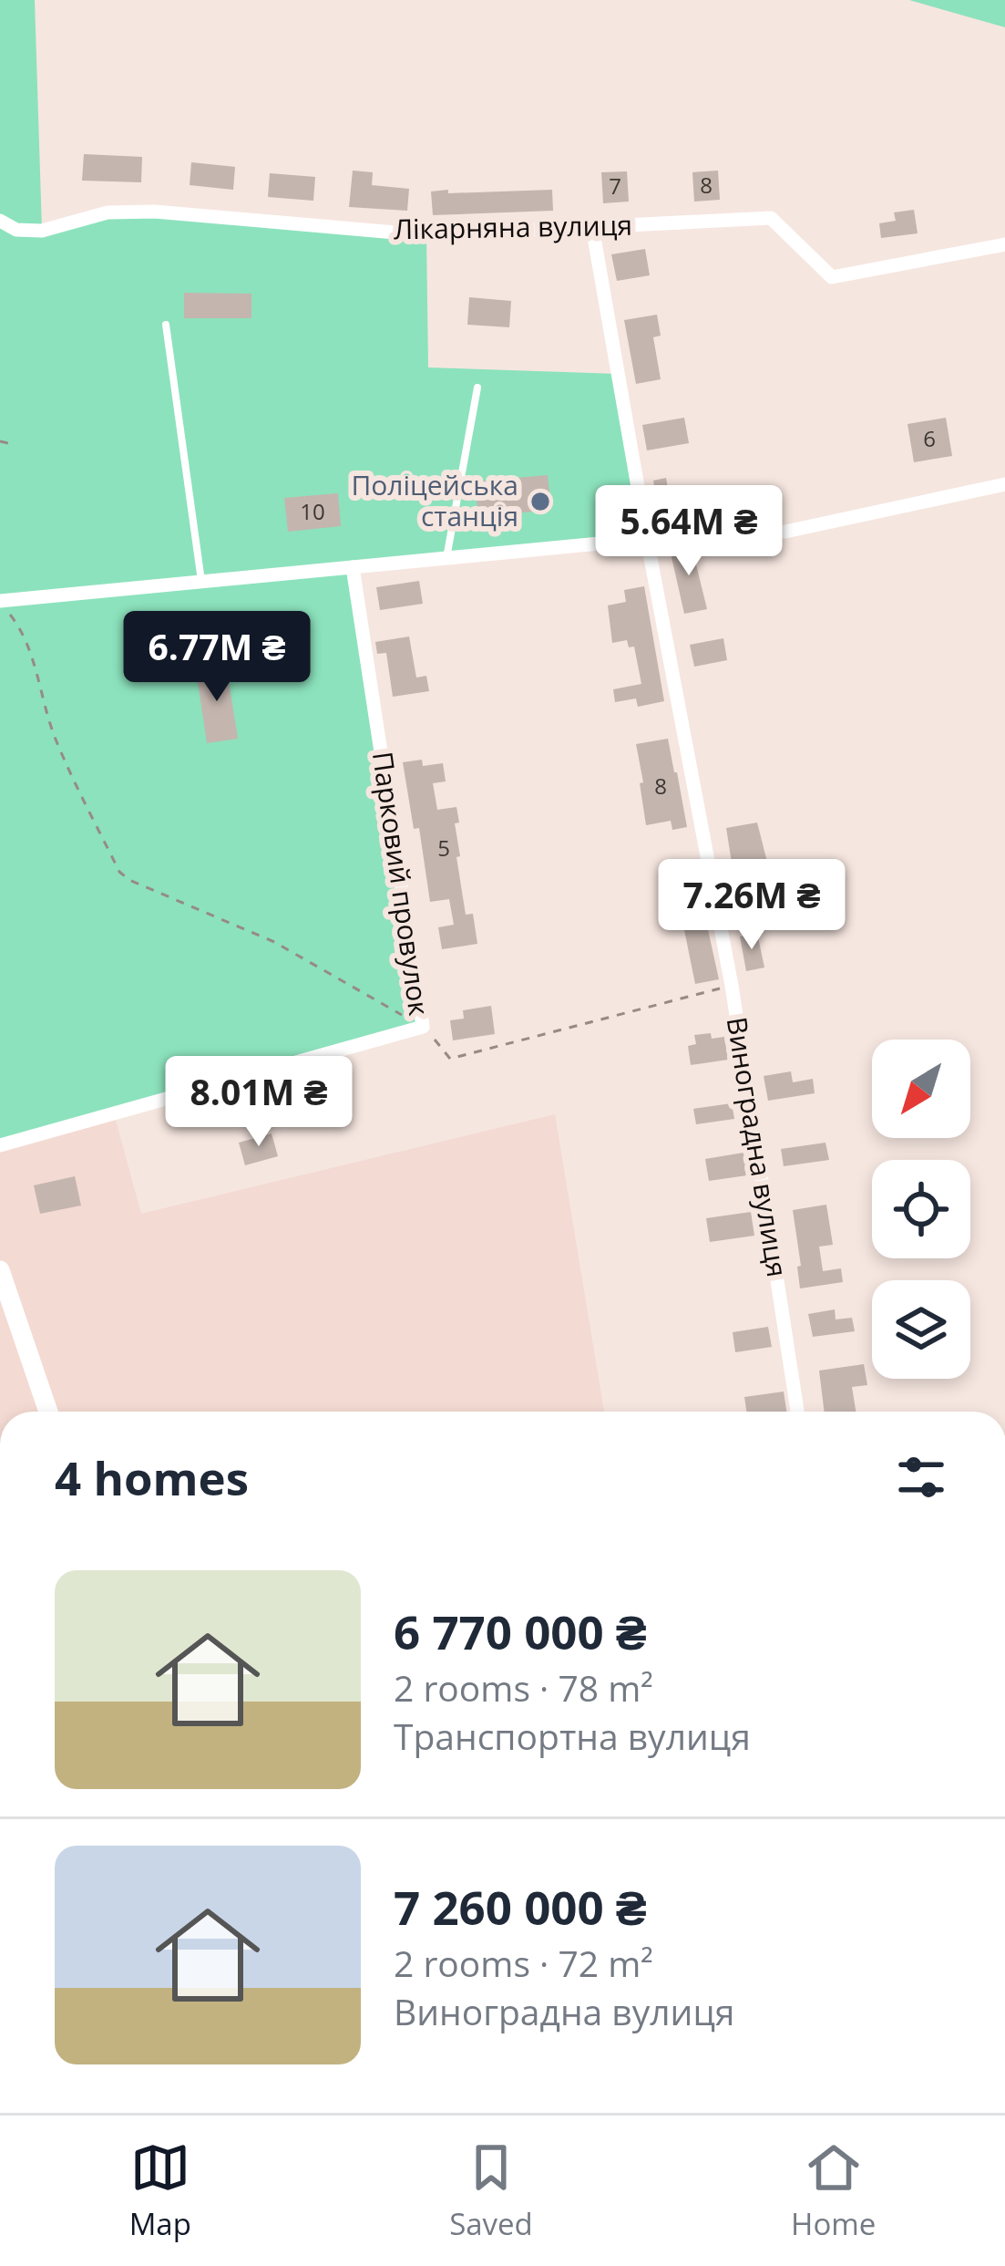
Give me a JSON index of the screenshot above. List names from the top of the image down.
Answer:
{
  "streets": {
    "street": ["Лікарняна вулиця", "Парковий провулок", "Виноградна вулиця"]
  },
  "crossings": [
    ["Лікарняна вулиця", "Виноградна вулиця"]
  ],
  "places": ["Поліцейська станція"],
  "house_numbers": [
    "8",
    "7",
    "6",
    "10",
    "8",
    "5"
  ],
  "north": "bottom left",
  "page": {
    "price": [
      "5.64M ₴",
      "6.77M ₴",
      "7.26M ₴",
      "8.01M ₴"
    ],
    "heading": "4 homes",
    "list": [
      {
        "name": "6 770 000 ₴",
        "note": "2 rooms · 78 m² · Транспортна вулиця"
      },
      {
        "name": "7 260 000 ₴",
        "note": "2 rooms · 72 m² · Виноградна вулиця"
      }
    ],
    "tabs": ["Map", "Saved", "Home"]
  }
}
